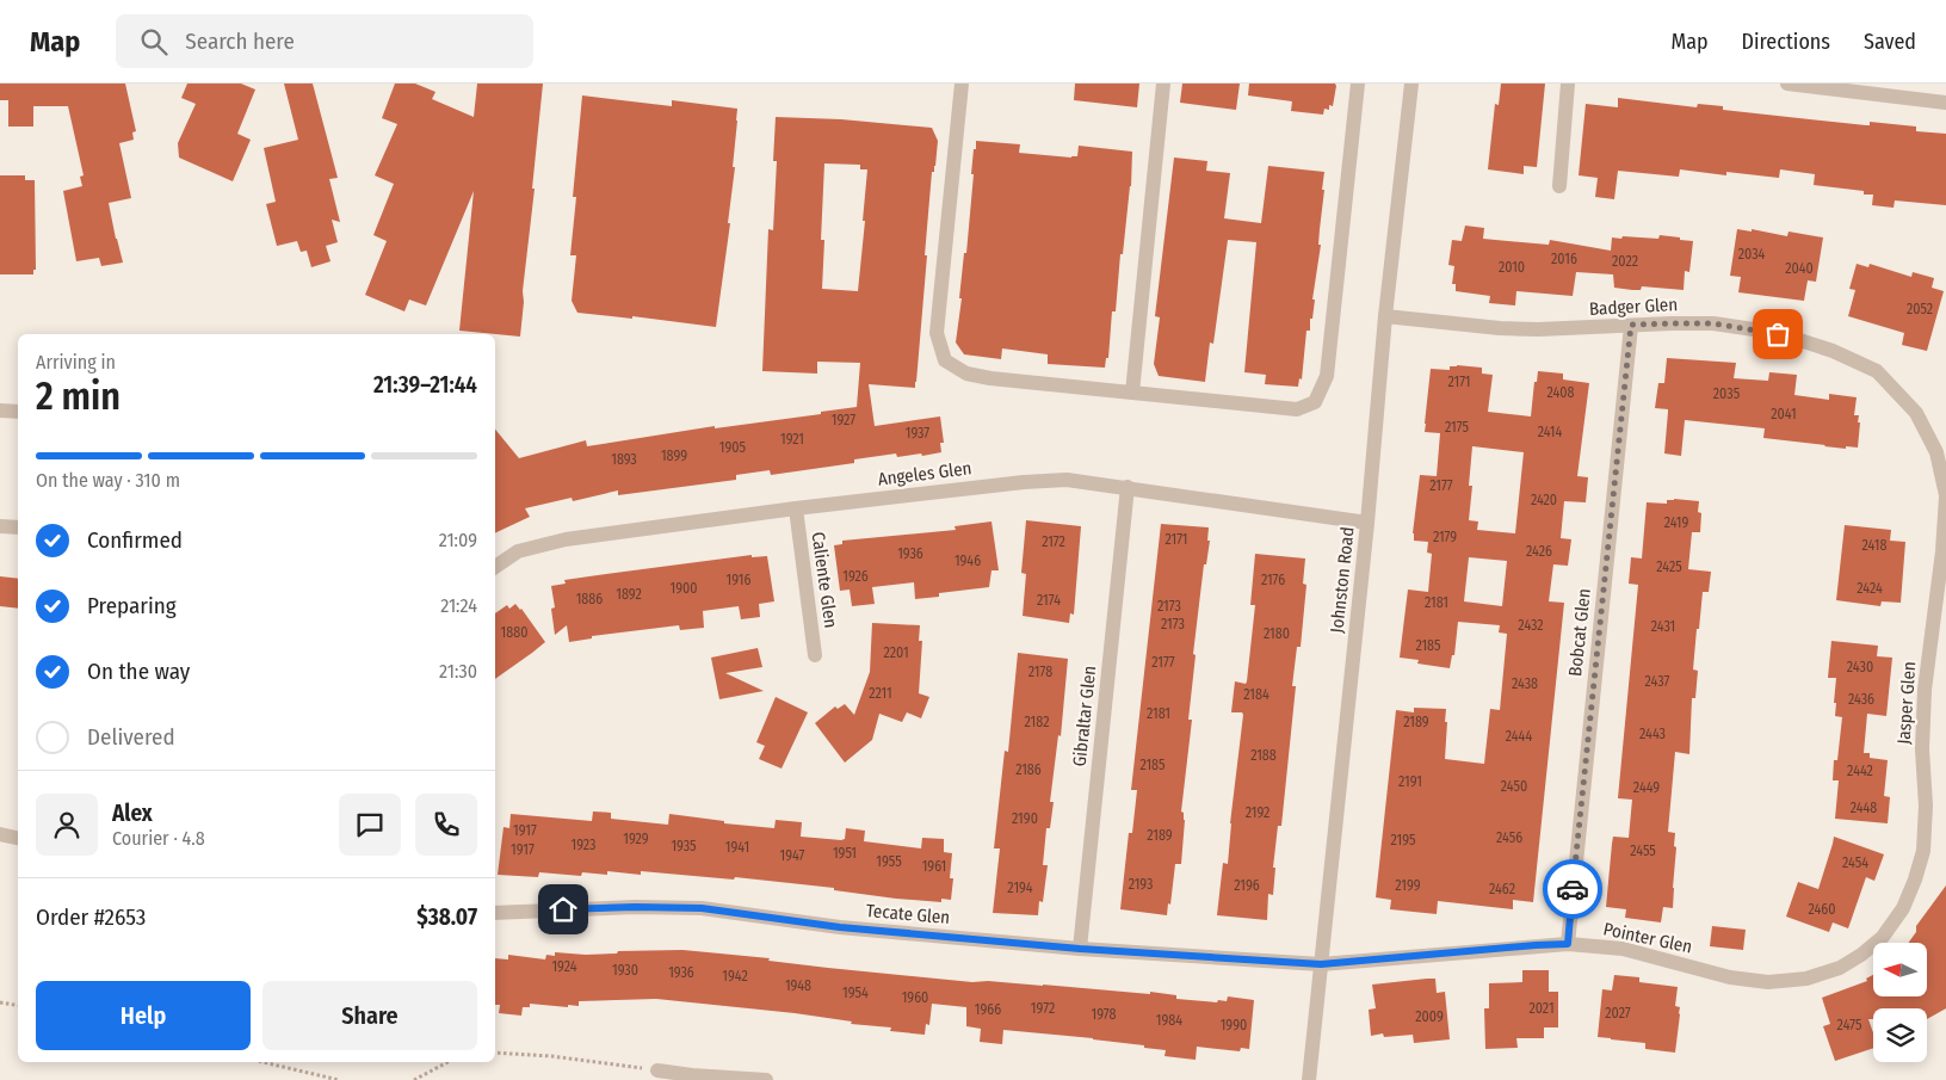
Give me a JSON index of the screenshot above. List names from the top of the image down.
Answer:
{
  "streets": {
    "street": [
      "Badger Glen",
      "Angeles Glen",
      "Caliente Glen",
      "Johnston Road",
      "Bobcat Glen",
      "Jasper Glen",
      "Gibraltar Glen",
      "Tecate Glen",
      "Pointer Glen"
    ]
  },
  "crossings": [
    ["Badger Glen", "Johnston Road"],
    ["Badger Glen", "Bobcat Glen"],
    ["Badger Glen", "Jasper Glen"],
    ["Angeles Glen", "Caliente Glen"],
    ["Angeles Glen", "Johnston Road"],
    ["Angeles Glen", "Gibraltar Glen"],
    ["Johnston Road", "Tecate Glen"],
    ["Johnston Road", "Pointer Glen"],
    ["Bobcat Glen", "Pointer Glen"],
    ["Jasper Glen", "Pointer Glen"],
    ["Gibraltar Glen", "Tecate Glen"],
    ["Tecate Glen", "Pointer Glen"]
  ],
  "house_numbers": [
    "2034",
    "2016",
    "2022",
    "2010",
    "2040",
    "2052",
    "2171",
    "2408",
    "2035",
    "2041",
    "1927",
    "2175",
    "2414",
    "1937",
    "1921",
    "1905",
    "1899",
    "1893",
    "2177",
    "2420",
    "2419",
    "2179",
    "2171",
    "2172",
    "2418",
    "2426",
    "1936",
    "1946",
    "2425",
    "1926",
    "1916",
    "2176",
    "1900",
    "2424",
    "1892",
    "1886",
    "2174",
    "2181",
    "2173",
    "2173",
    "2432",
    "2431",
    "1880",
    "2180",
    "2185",
    "2201",
    "2177",
    "2430",
    "2178",
    "2437",
    "2438",
    "2211",
    "2184",
    "2436",
    "2181",
    "2182",
    "2189",
    "2443",
    "2444",
    "2188",
    "2185",
    "2186",
    "2442",
    "2191",
    "2450",
    "2449",
    "2448",
    "2192",
    "2190",
    "1917",
    "2189",
    "2456",
    "1929",
    "2195",
    "1923",
    "1935",
    "1941",
    "1917",
    "2455",
    "1951",
    "1947",
    "1955",
    "2454",
    "1961",
    "2193",
    "2196",
    "2199",
    "2194",
    "2462",
    "2460",
    "1924",
    "1930",
    "1936",
    "1942",
    "1948",
    "1954",
    "1960",
    "1972",
    "2021",
    "1966",
    "2027",
    "1978",
    "2009",
    "1984",
    "1990",
    "2475"
  ],
  "north": "left",
  "page": {
    "header": "Map",
    "search": "Search here",
    "nav": ["Map", "Directions", "Saved"],
    "heading": ["2 min", "Arriving in", "21:39–21:44"],
    "panel": [
      "Alex",
      "Courier · 4.8",
      "Order #2653",
      "$38.07"
    ],
    "bar": "On the way · 310 m",
    "list": [
      ["Confirmed", "21:09"],
      ["Preparing", "21:24"],
      ["On the way", "21:30"],
      "Delivered"
    ],
    "buttons": ["Help", "Share"]
  }
}
